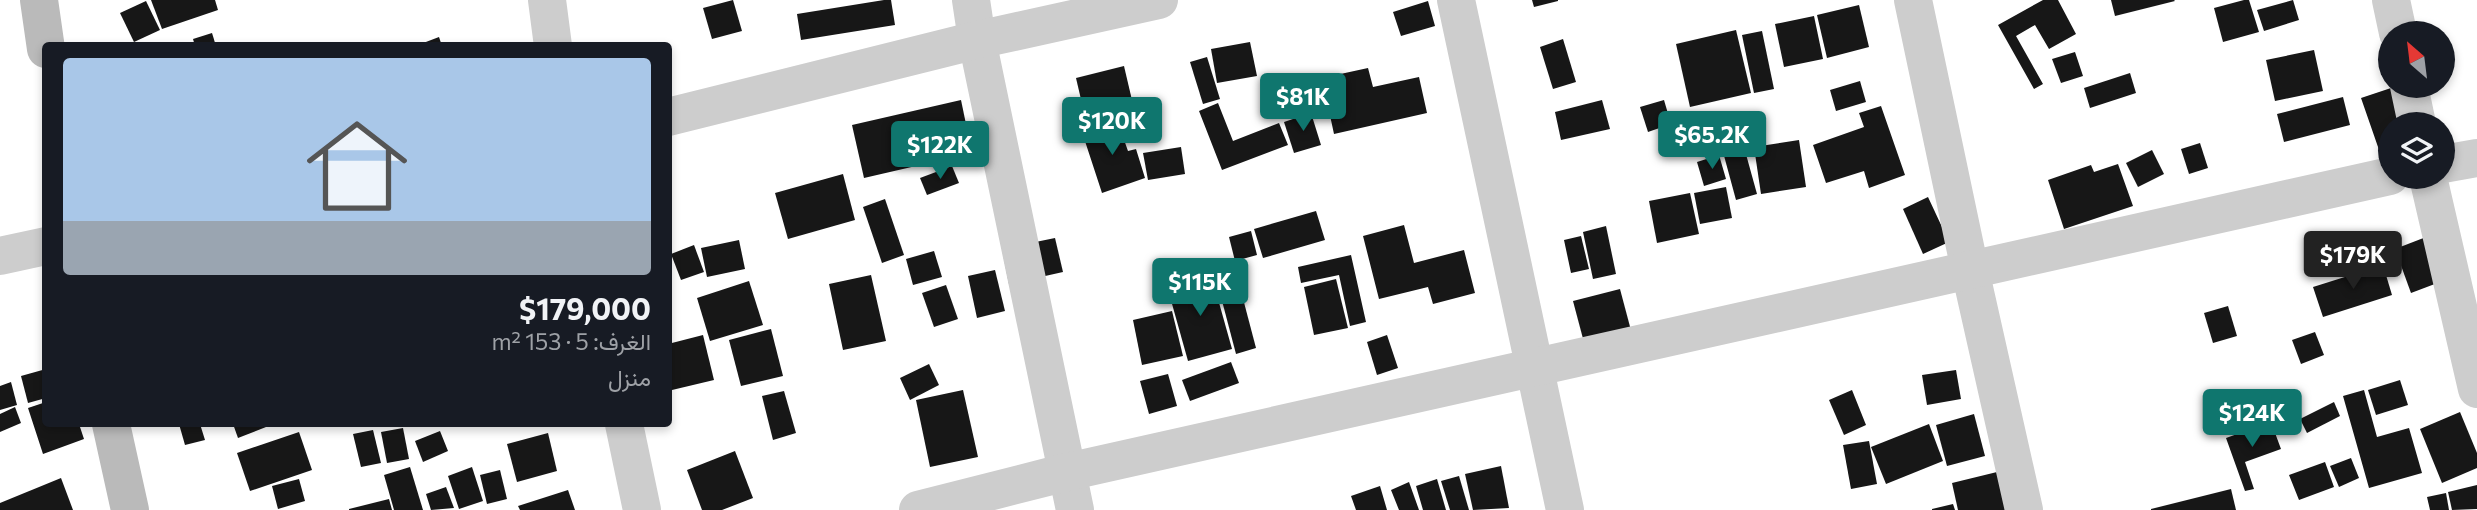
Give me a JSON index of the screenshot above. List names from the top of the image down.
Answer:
{
  "north": "top left",
  "page": {
    "list": [
      {
        "name": "$179,000",
        "note": "الغرف: 5 · 153 m² · منزل"
      }
    ],
    "price": [
      "$81K",
      "$120K",
      "$65.2K",
      "$122K",
      "$179K",
      "$115K",
      "$124K"
    ]
  }
}
